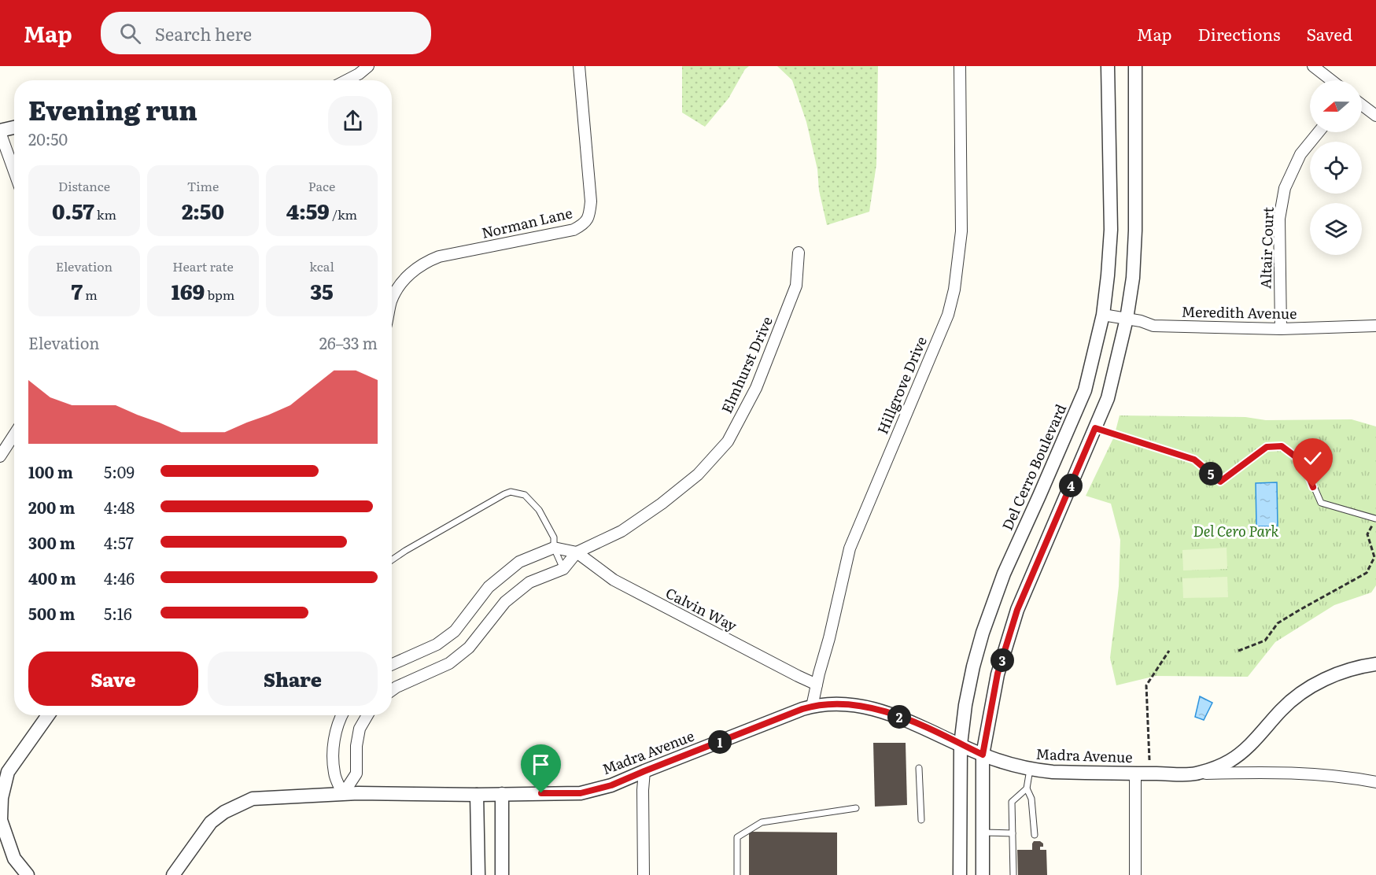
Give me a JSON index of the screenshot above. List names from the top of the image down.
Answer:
{
  "streets": {
    "street": [
      "Norman Lane",
      "Altair Court",
      "Meredith Avenue",
      "Elmhurst Drive",
      "Hillgrove Drive",
      "Del Cerro Boulevard",
      "Calvin Way",
      "Madra Avenue"
    ]
  },
  "crossings": [
    ["Altair Court", "Meredith Avenue"],
    ["Meredith Avenue", "Del Cerro Boulevard"],
    ["Elmhurst Drive", "Calvin Way"],
    ["Hillgrove Drive", "Calvin Way"],
    ["Hillgrove Drive", "Madra Avenue"],
    ["Del Cerro Boulevard", "Madra Avenue"]
  ],
  "parks": ["Del Cero Park"],
  "north": "left",
  "page": {
    "header": "Map",
    "search": "Search here",
    "nav": ["Map", "Directions", "Saved"],
    "heading": ["Evening run", "20:50"],
    "stats": [
      ["Distance", "0.57 km"],
      ["Time", "2:50"],
      ["Pace", "4:59 /km"],
      ["Elevation", "7 m"],
      ["Heart rate", "169 bpm"],
      ["kcal", "35"]
    ],
    "chart": ["Elevation", "26–33 m"],
    "list": [
      {
        "name": "100 m",
        "note": "5:09"
      },
      {
        "name": "200 m",
        "note": "4:48"
      },
      {
        "name": "300 m",
        "note": "4:57"
      },
      {
        "name": "400 m",
        "note": "4:46"
      },
      {
        "name": "500 m",
        "note": "5:16"
      }
    ],
    "pins": [
      "5",
      "4",
      "3",
      "2",
      "1"
    ],
    "buttons": ["Save", "Share"]
  }
}
